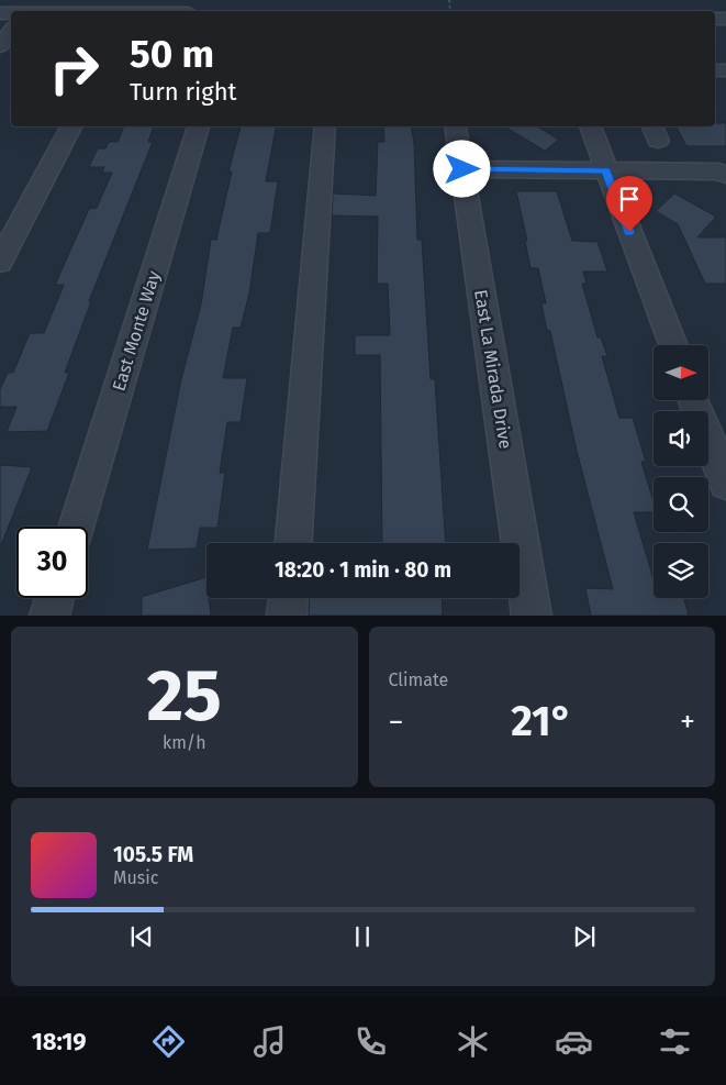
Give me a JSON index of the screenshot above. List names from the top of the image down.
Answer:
{
  "streets": {
    "street": ["East Monte Way", "East La Mirada Drive"]
  },
  "north": "right",
  "page": {
    "turn": ["50 m", "Turn right"],
    "limit": "30",
    "trip": "18:20 · 1 min · 80 m",
    "tile": [
      ["25", "km/h"],
      "Climate"
    ],
    "heat": ["−", "21°", "+"],
    "song": ["105.5 FM", "Music"],
    "tabs": "18:19"
  }
}
